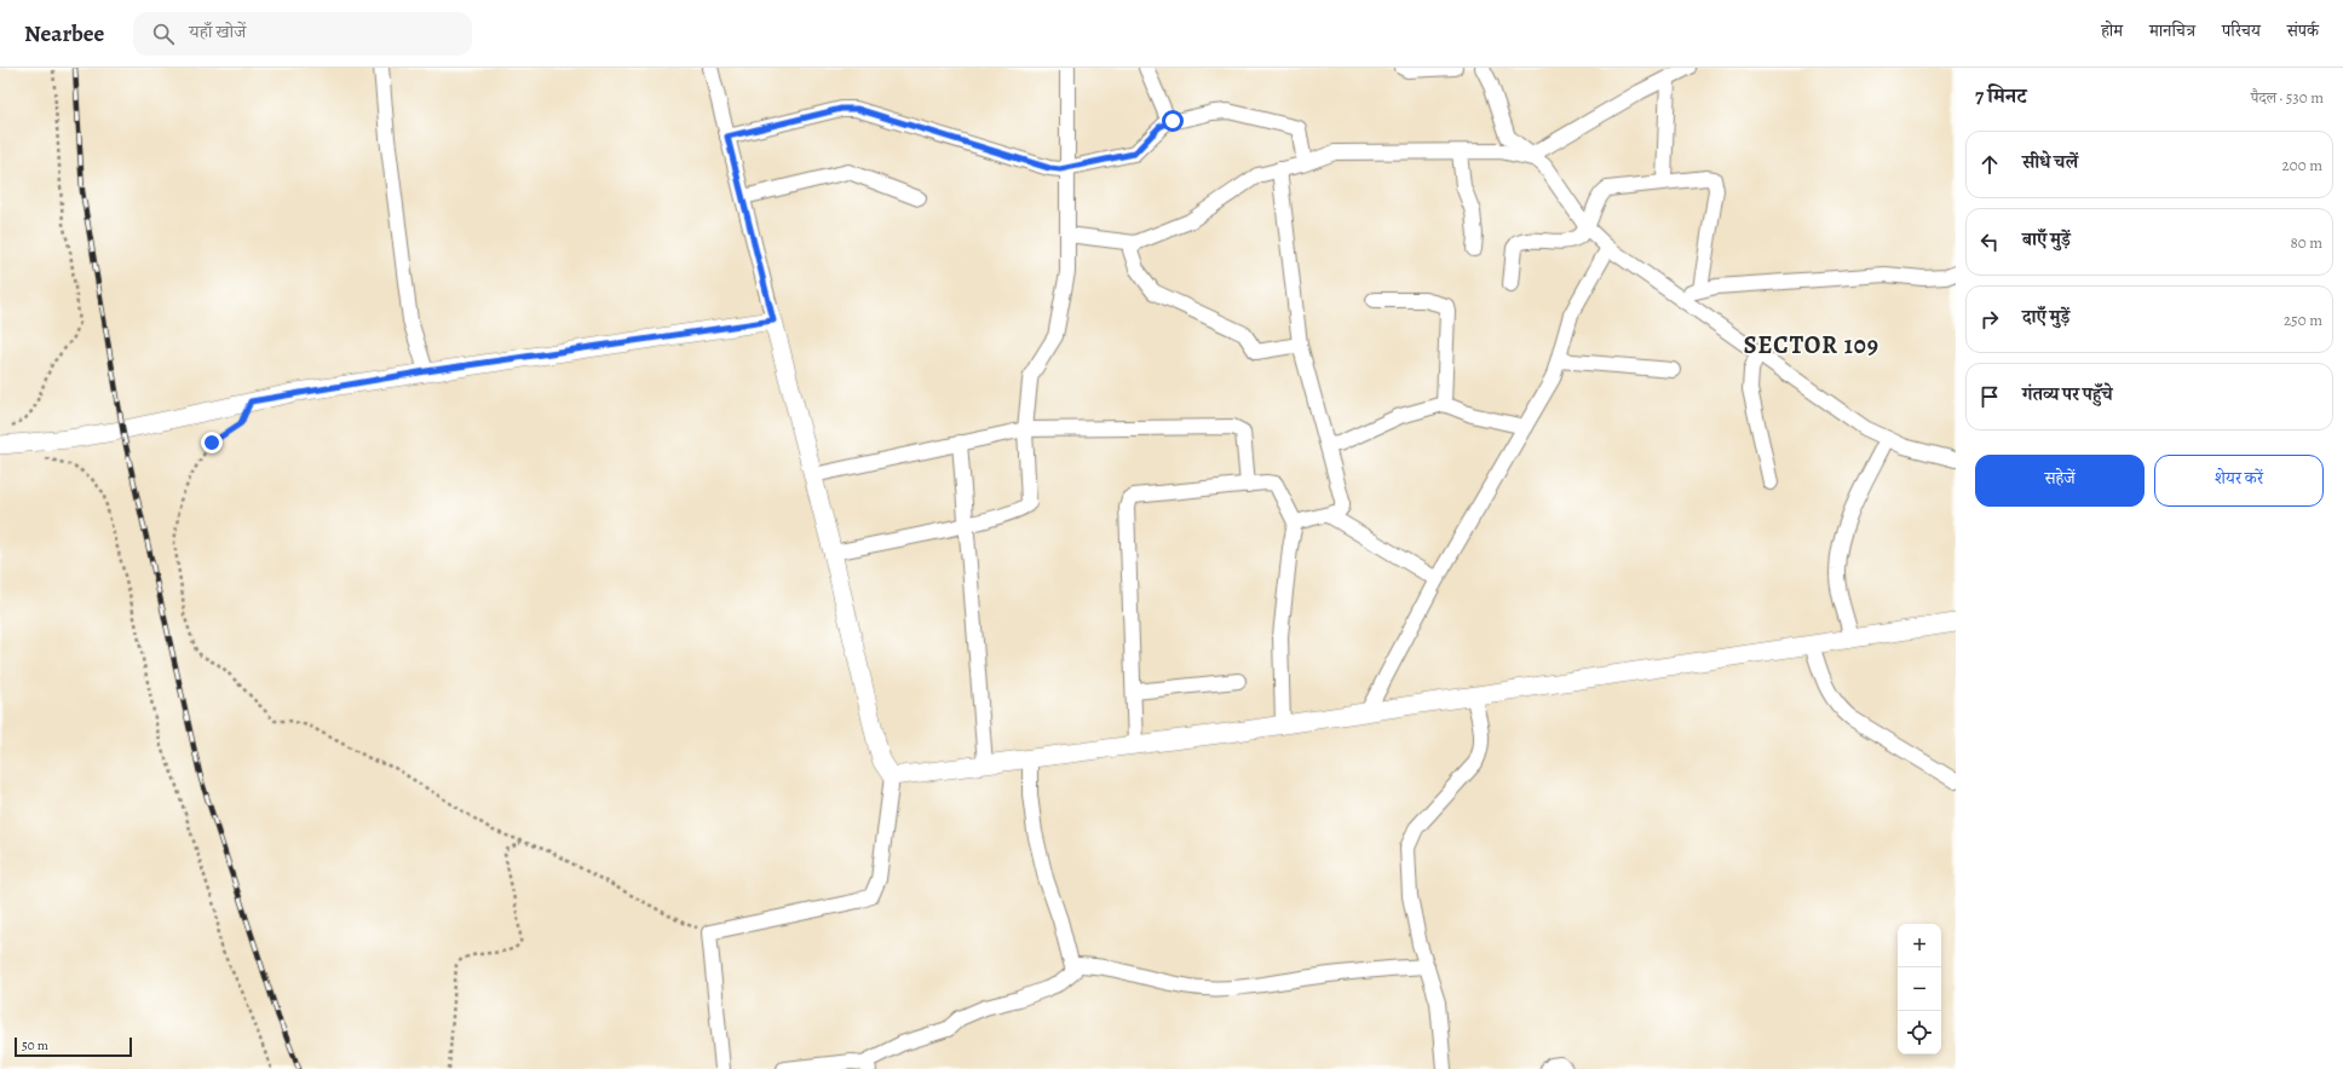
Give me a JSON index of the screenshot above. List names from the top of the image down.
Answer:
{
  "districts": ["SECTOR 109"],
  "scale_bar": "50 m",
  "page": {
    "header": "Nearbee",
    "search": "यहाँ खोजें",
    "nav": [
      "होम",
      "मानचित्र",
      "परिचय",
      "संपर्क"
    ],
    "heading": ["7 मिनट", "पैदल · 530 m"],
    "list": [
      ["सीधे चलें", "200 m"],
      ["बाएँ मुड़ें", "80 m"],
      ["दाएँ मुड़ें", "250 m"],
      "गंतव्य पर पहुँचे"
    ],
    "buttons": ["सहेजें", "शेयर करें"],
    "map_buttons": ["+", "−"],
    "scale": "50 m"
  }
}
